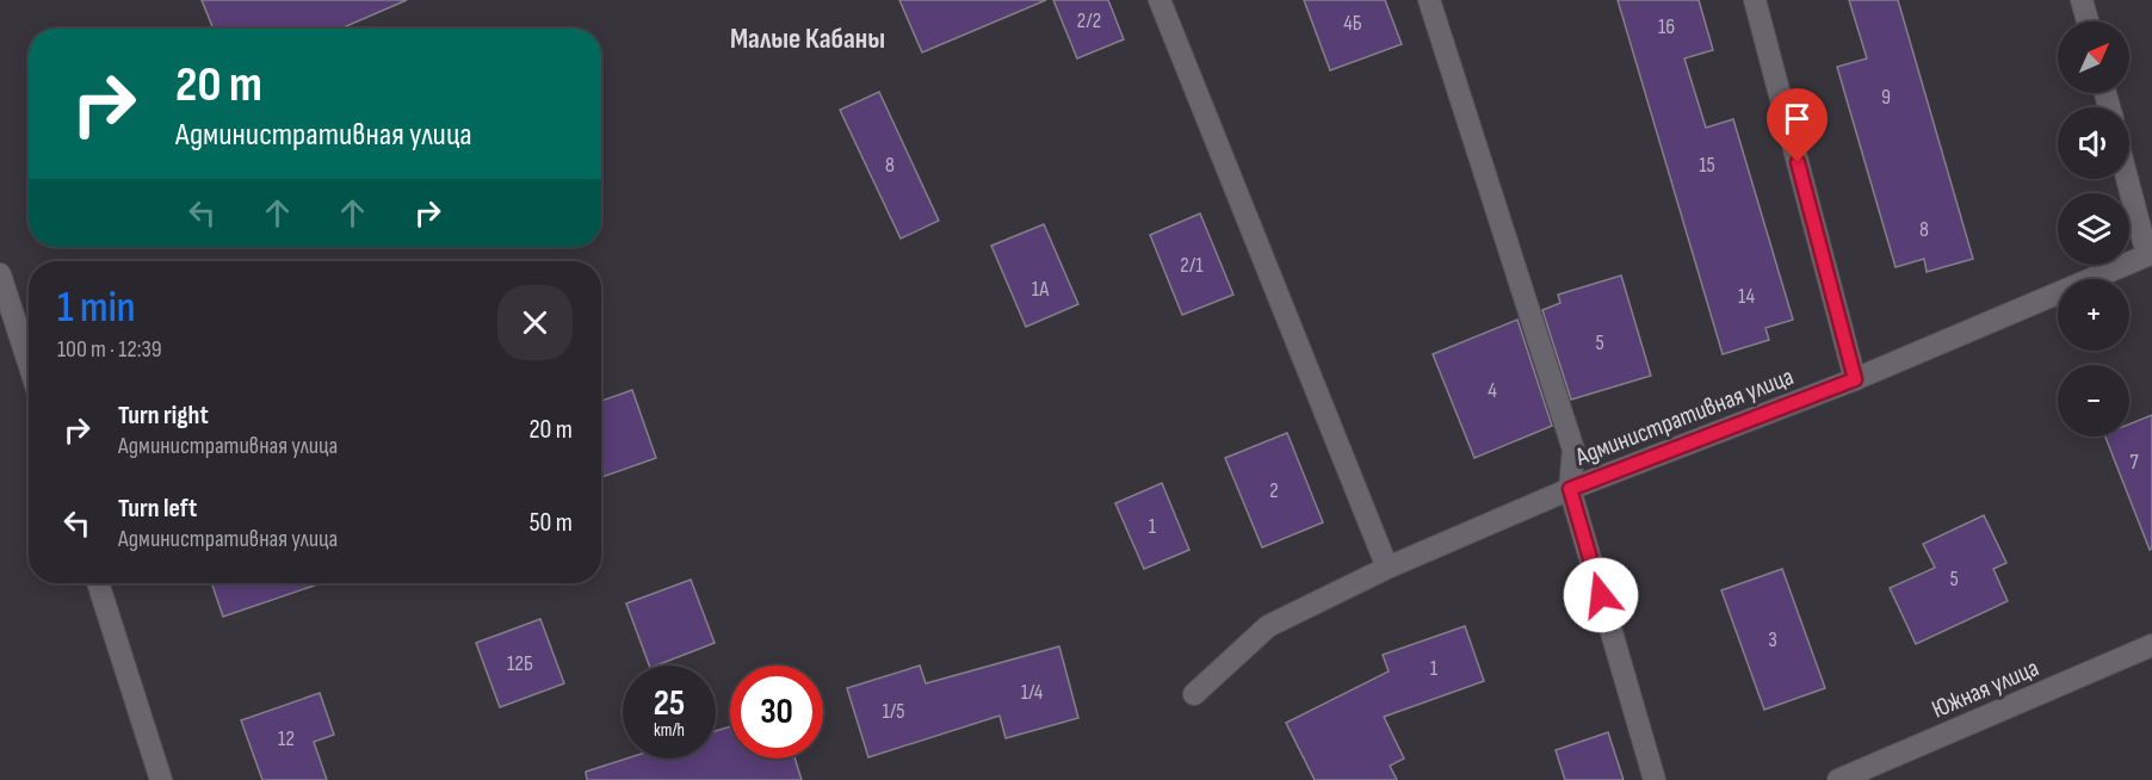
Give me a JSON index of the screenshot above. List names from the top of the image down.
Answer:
{
  "streets": {
    "street": ["Административная улица", "Южная улица"]
  },
  "districts": ["Малые Кабаны"],
  "house_numbers": [
    "2/2",
    "4Б",
    "16",
    "9",
    "8",
    "15",
    "8",
    "2/1",
    "1А",
    "14",
    "5",
    "4",
    "7",
    "2",
    "1",
    "5",
    "3",
    "12Б",
    "1",
    "1/4",
    "1/5",
    "12"
  ],
  "north": "top right",
  "page": {
    "map_buttons": ["+", "−"],
    "turn": ["20 m", "Административная улица"],
    "heading": ["1 min", "100 m · 12:39"],
    "list": [
      {
        "name": "Turn right",
        "note": "Административная улица",
        "value": "20 m"
      },
      {
        "name": "Turn left",
        "note": "Административная улица",
        "value": "50 m"
      }
    ],
    "speed": "25 km/h",
    "limit": "30"
  }
}
